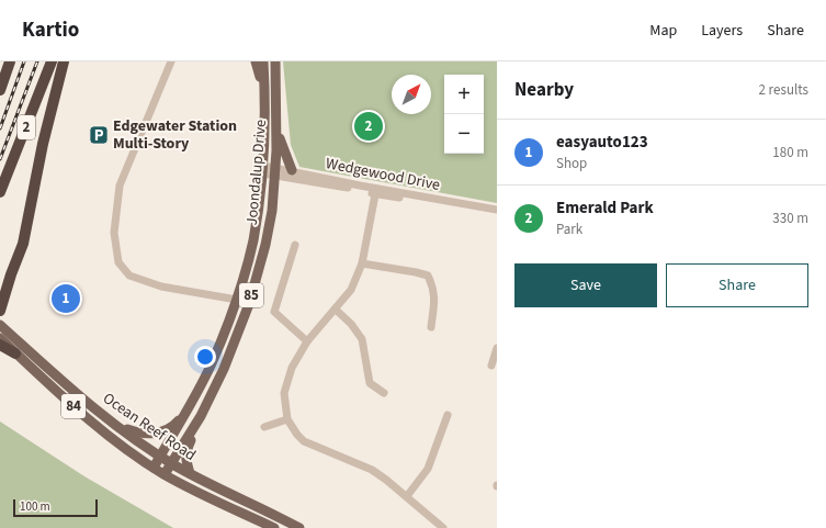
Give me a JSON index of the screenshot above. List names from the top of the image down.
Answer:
{
  "streets": {
    "highway": ["2"],
    "main road": [
      "Joondalup Drive",
      "85",
      "84",
      "Ocean Reef Road"
    ],
    "street": ["Wedgewood Drive"]
  },
  "crossings": [
    ["Joondalup Drive", "Wedgewood Drive"],
    ["Joondalup Drive", "Ocean Reef Road"]
  ],
  "places": {
    "parking": ["Edgewater Station Multi-Story"]
  },
  "scale_bar": "100 m",
  "north": "top right",
  "page": {
    "header": "Kartio",
    "nav": ["Map", "Layers", "Share"],
    "heading": ["Nearby", "2 results"],
    "map_buttons": ["+", "−"],
    "pins": ["2", "1"],
    "list": [
      {
        "mark": "1",
        "name": "easyauto123",
        "note": "Shop",
        "value": "180 m"
      },
      {
        "mark": "2",
        "name": "Emerald Park",
        "note": "Park",
        "value": "330 m"
      }
    ],
    "buttons": ["Save", "Share"],
    "scale": "100 m"
  }
}
